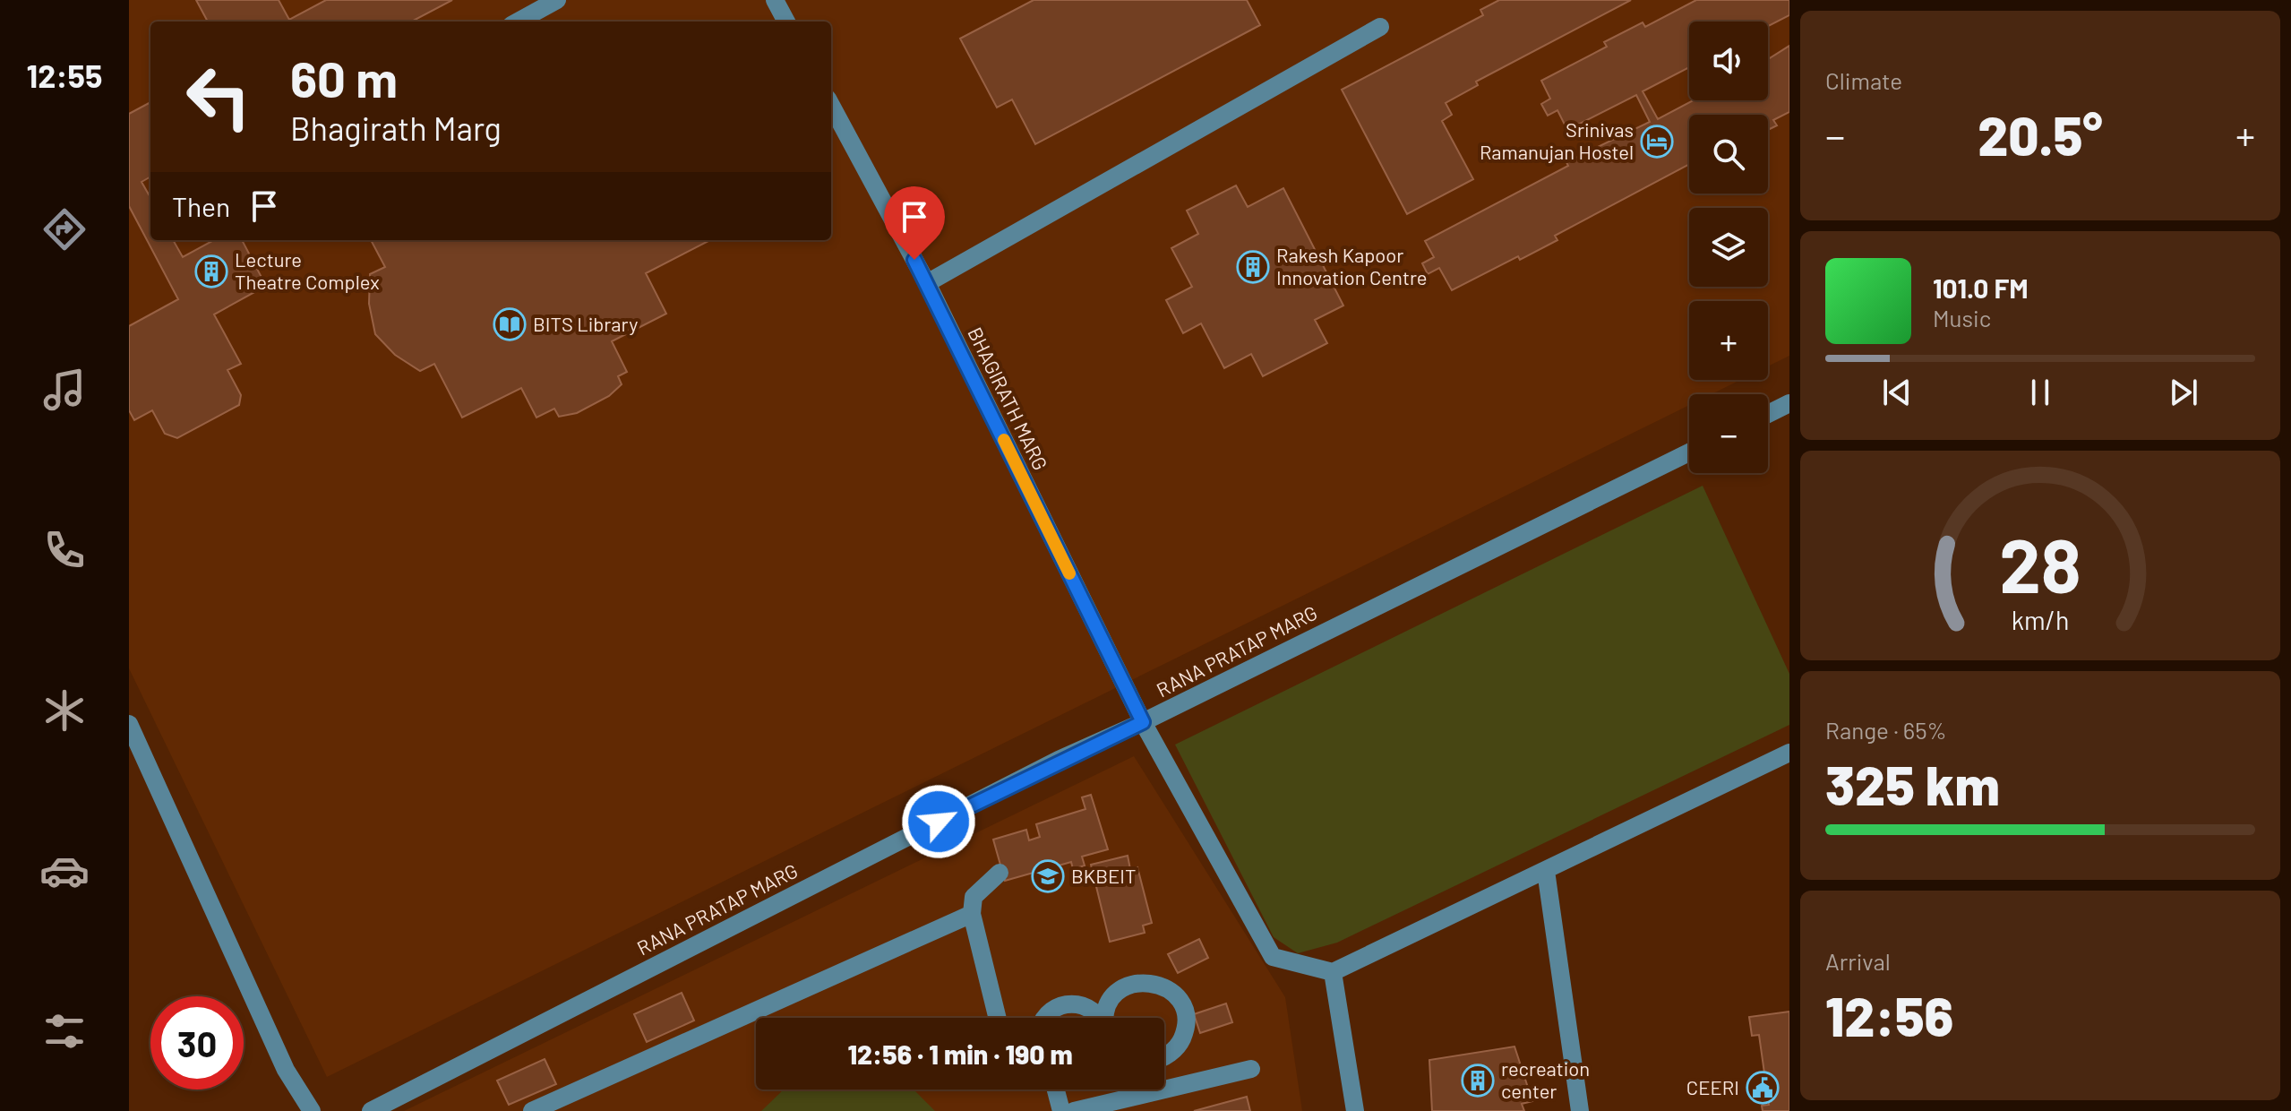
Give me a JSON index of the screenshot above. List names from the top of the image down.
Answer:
{
  "streets": {
    "street": ["BHAGIRATH MARG", "RANA PRATAP MARG"]
  },
  "crossings": [
    ["BHAGIRATH MARG", "RANA PRATAP MARG"]
  ],
  "places": {
    "hotel": ["Srinivas Ramanujan Hostel"],
    "building": ["Rakesh Kapoor Innovation Centre", "Lecture Theatre Complex", "recreation center"],
    "library": ["BITS Library"],
    "school or university": ["BKBEIT"],
    "public building": ["CEERI"]
  },
  "page": {
    "tabs": "12:55",
    "tile": [
      "Climate",
      ["Range · 65%", "325 km"],
      ["Arrival", "12:56"]
    ],
    "map_buttons": ["+", "−"],
    "turn": ["60 m", "Bhagirath Marg"],
    "heat": ["−", "20.5°", "+"],
    "then": "Then",
    "song": ["101.0 FM", "Music"],
    "limit": "30",
    "trip": "12:56 · 1 min · 190 m",
    "gauge": ["28", "km/h"]
  }
}
